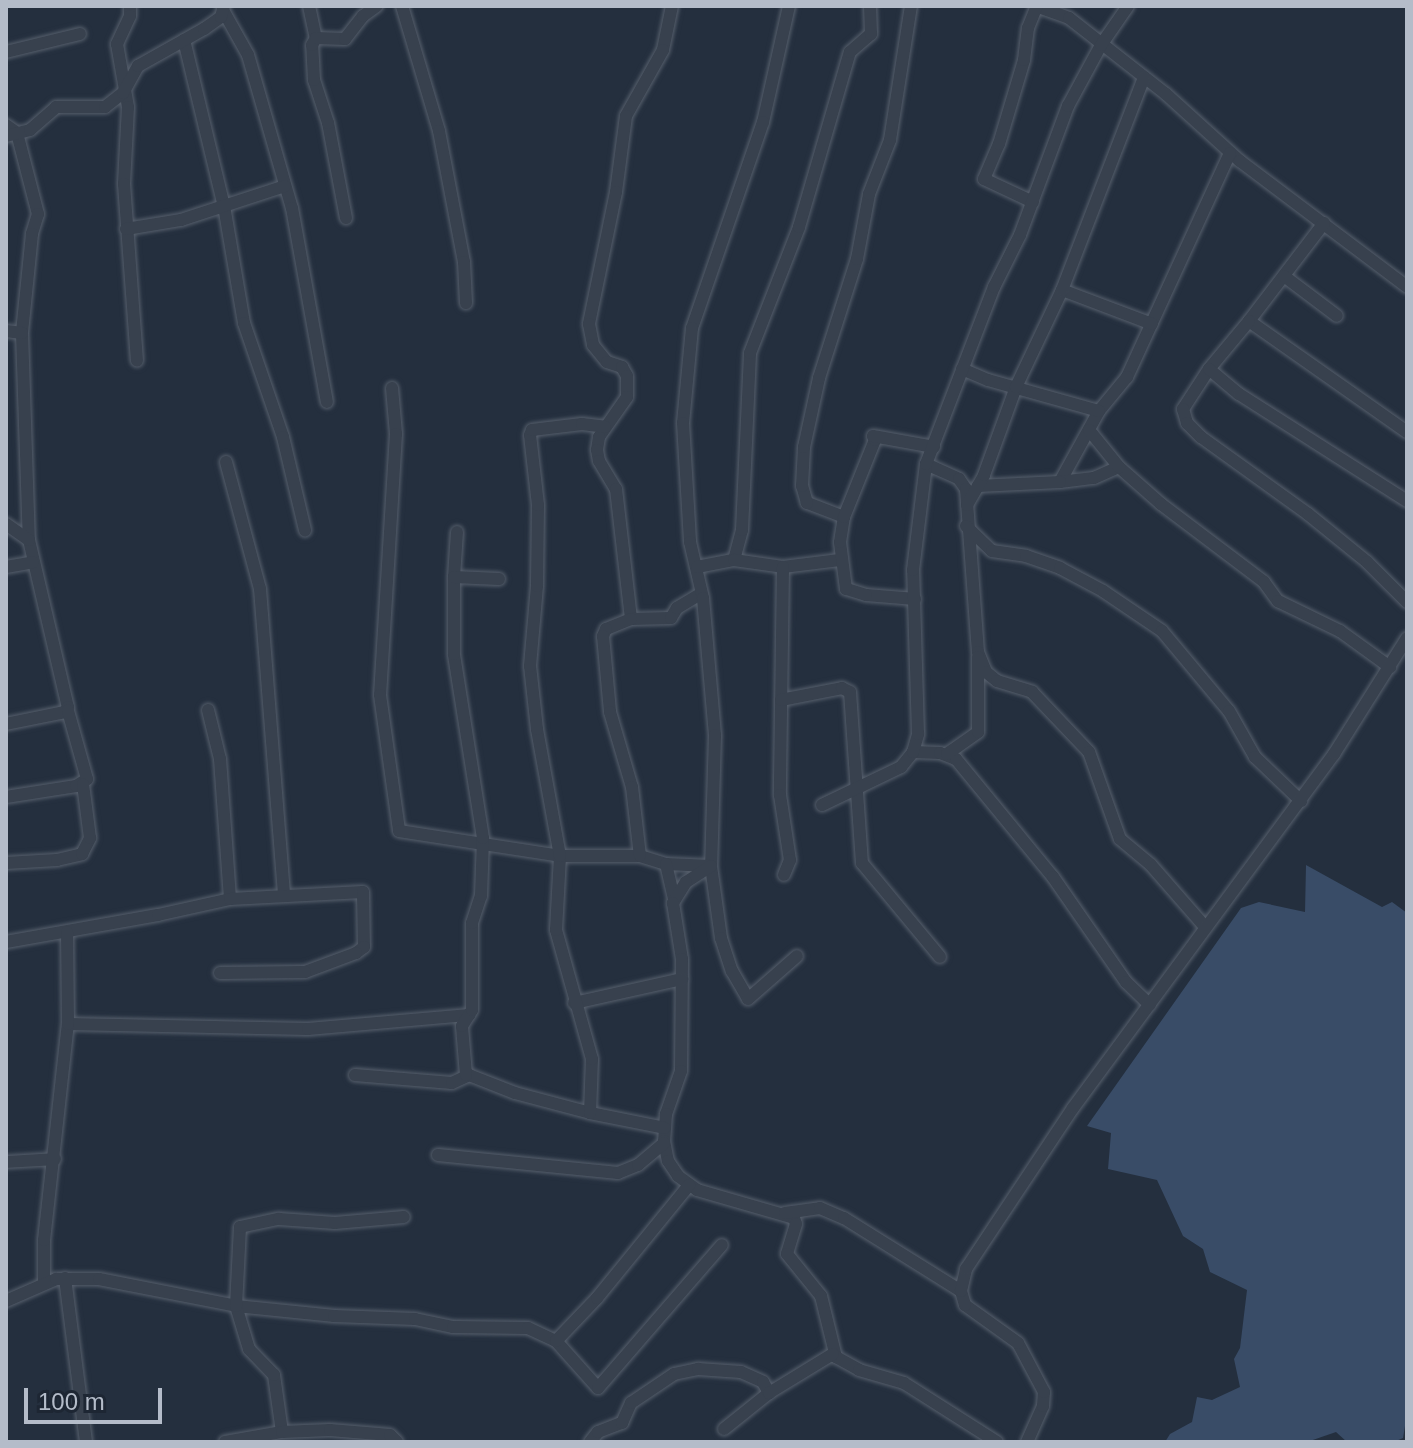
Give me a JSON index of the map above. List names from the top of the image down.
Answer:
{
  "scale_bar": "100 m"
}
